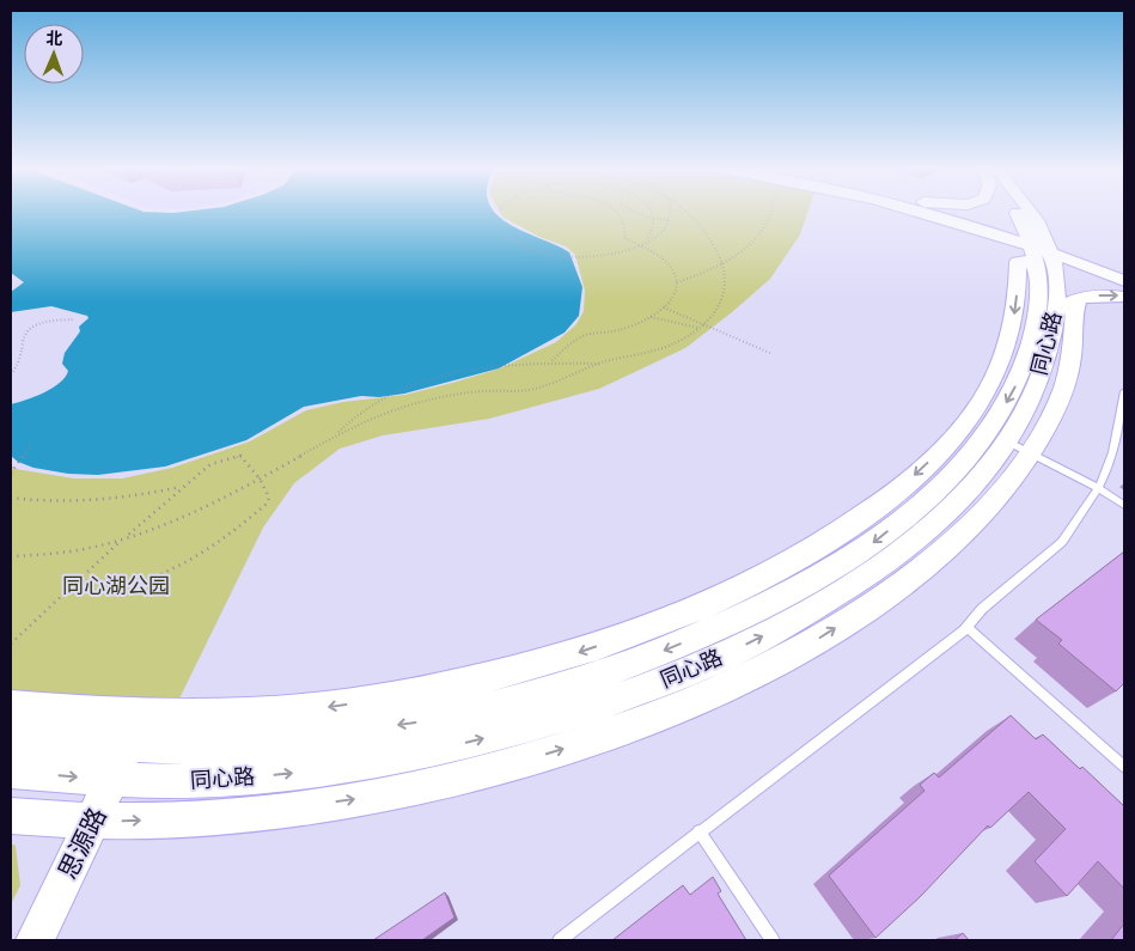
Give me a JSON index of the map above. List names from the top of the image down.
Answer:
{
  "streets": {
    "street": ["同心路", "思源路"]
  },
  "crossings": [
    ["同心路", "思源路"]
  ],
  "parks": ["同心湖公园"],
  "north": "top"
}
